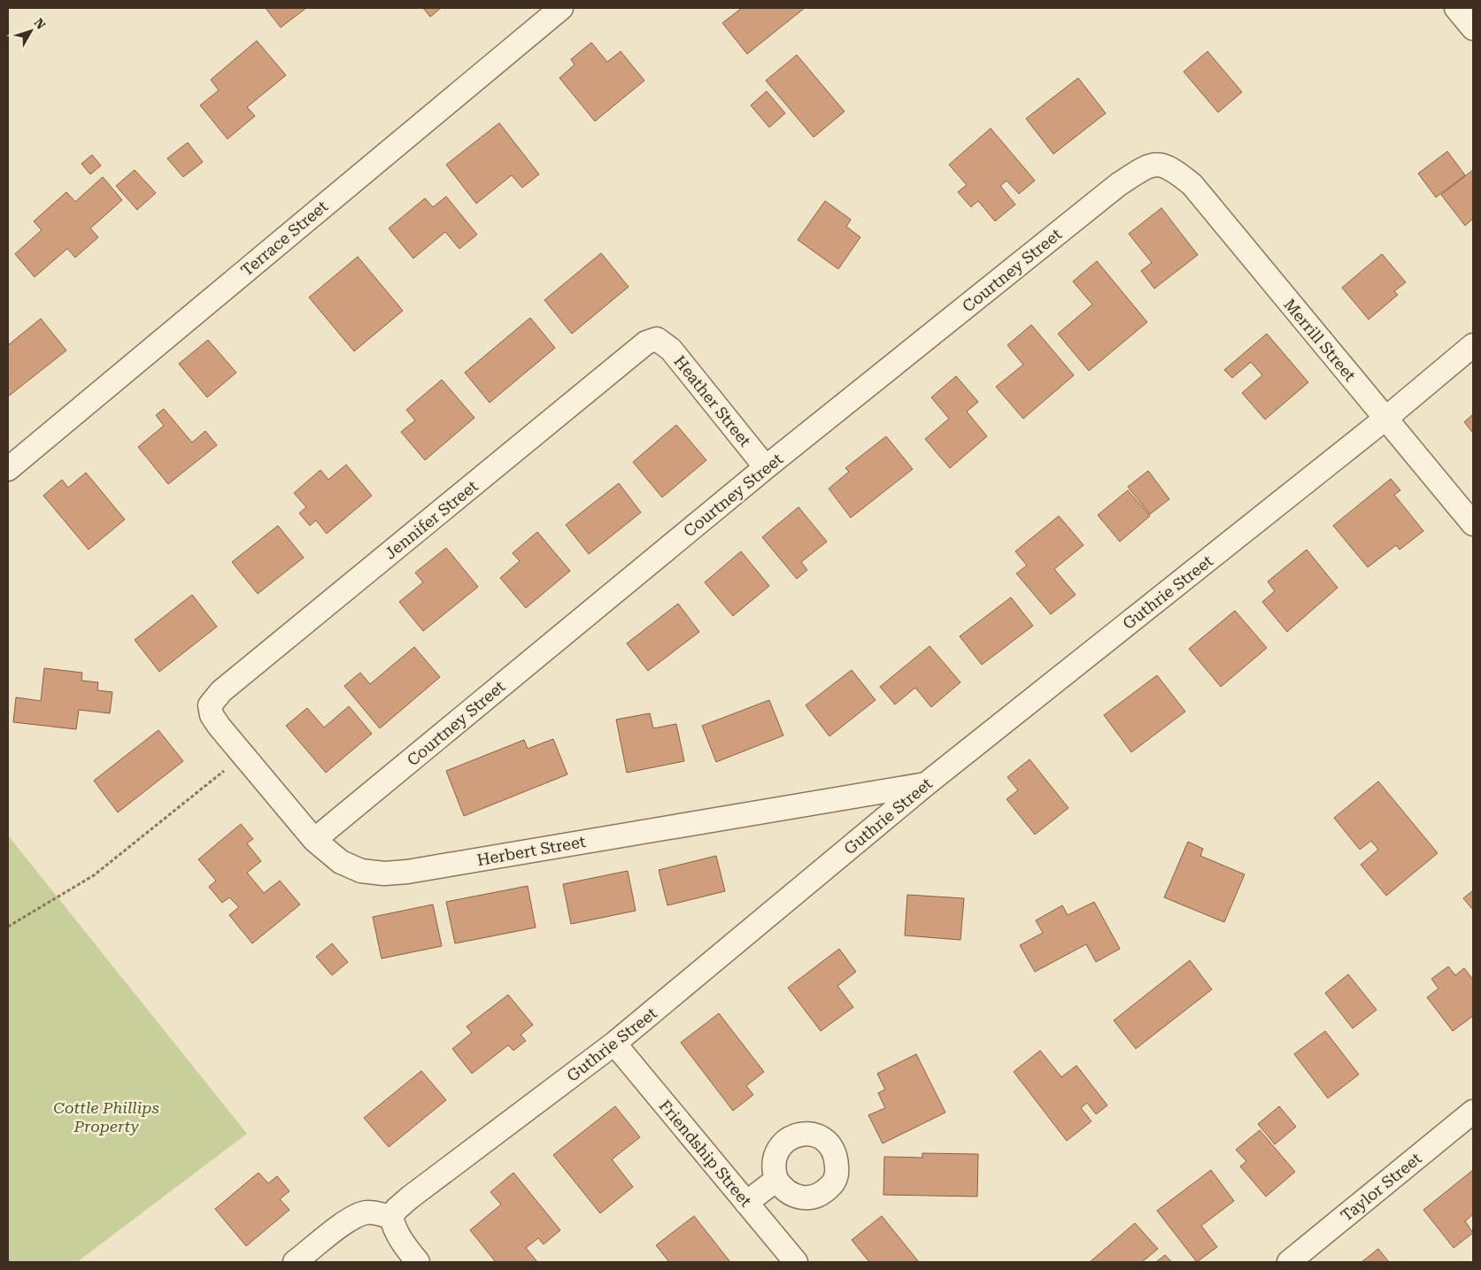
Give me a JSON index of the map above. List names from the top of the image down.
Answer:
{
  "streets": {
    "street": [
      "Terrace Street",
      "Courtney Street",
      "Merrill Street",
      "Heather Street",
      "Jennifer Street",
      "Guthrie Street",
      "Herbert Street",
      "Friendship Street",
      "Taylor Street"
    ]
  },
  "crossings": [
    ["Courtney Street", "Merrill Street"],
    ["Courtney Street", "Heather Street"],
    ["Courtney Street", "Herbert Street"],
    ["Merrill Street", "Guthrie Street"],
    ["Heather Street", "Jennifer Street"],
    ["Jennifer Street", "Herbert Street"],
    ["Guthrie Street", "Herbert Street"],
    ["Guthrie Street", "Friendship Street"]
  ],
  "parks": ["Cottle Phillips Property"],
  "north": "top right"
}
